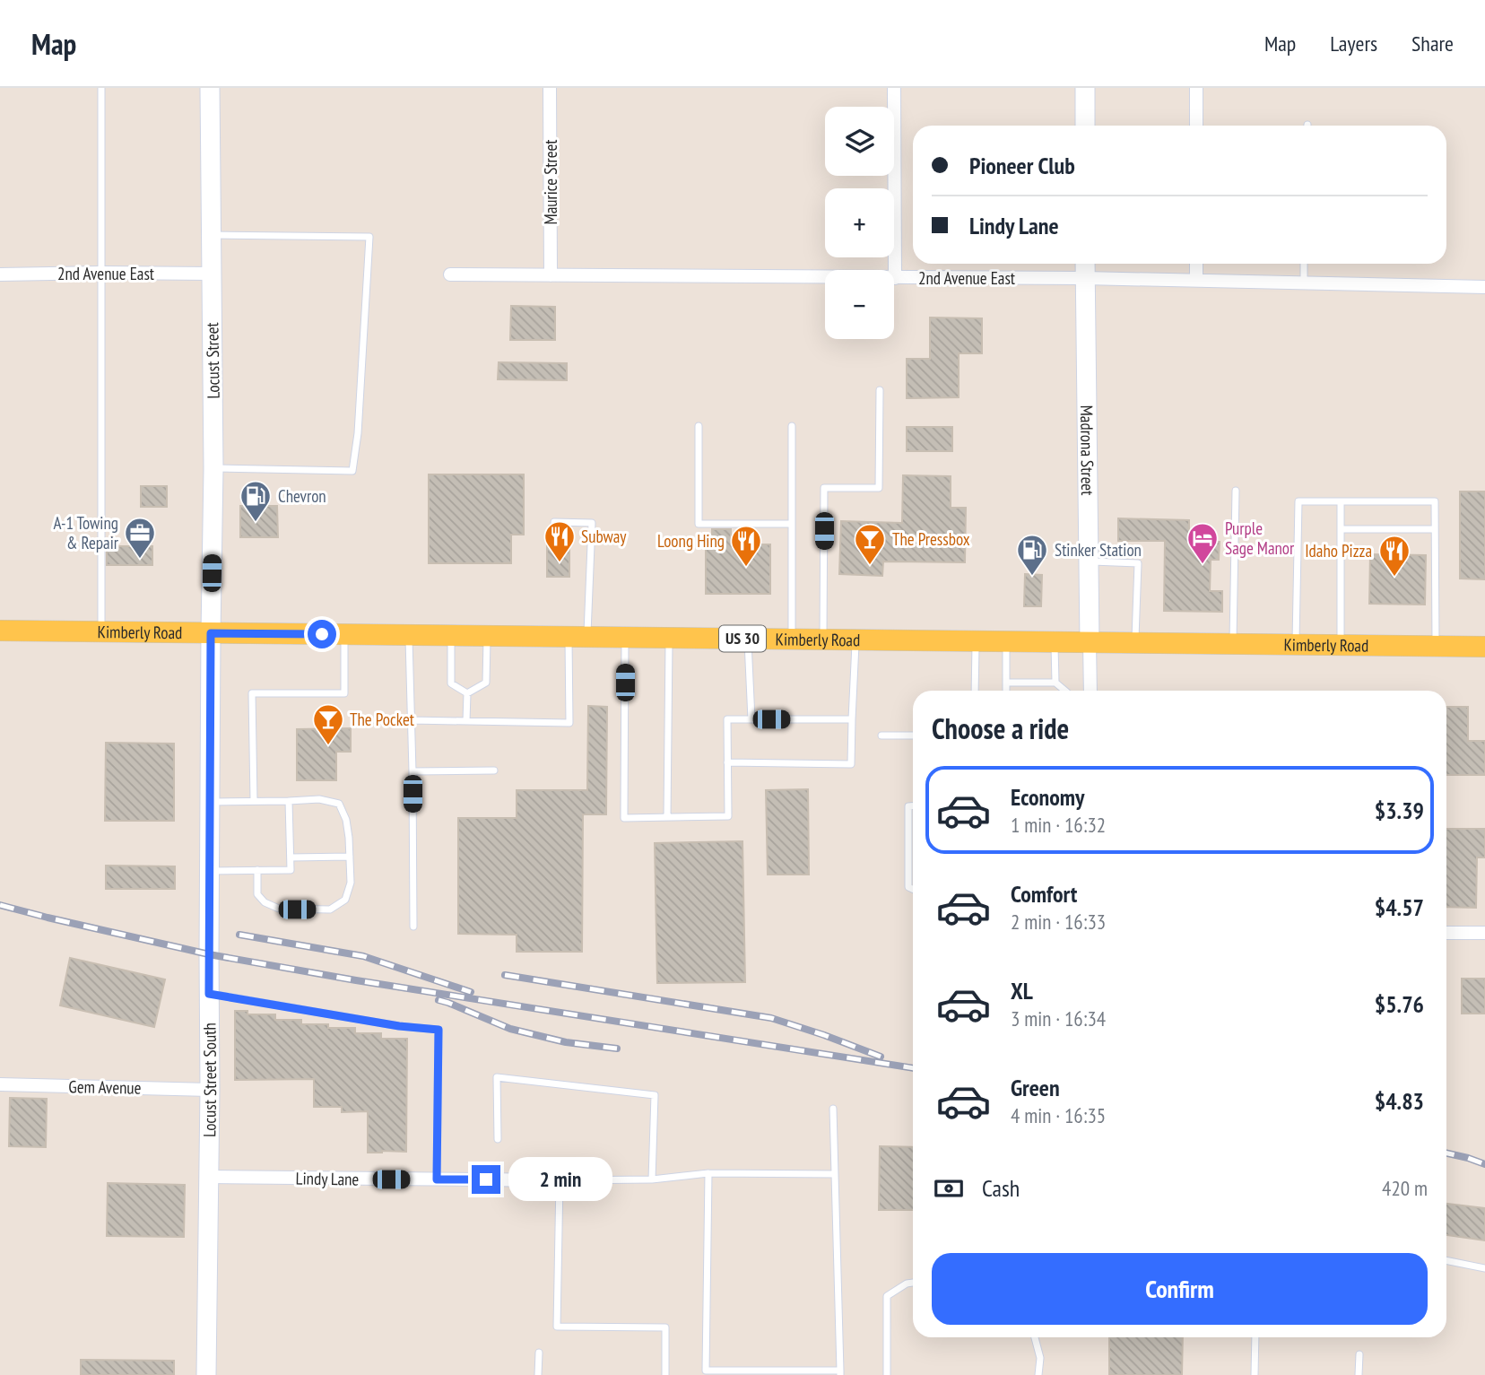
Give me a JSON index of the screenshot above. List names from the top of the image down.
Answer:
{
  "streets": {
    "main road": ["Kimberly Road", "US 30"],
    "street": [
      "Maurice Street",
      "2nd Avenue East",
      "Locust Street",
      "Madrona Street",
      "Locust Street South",
      "Gem Avenue",
      "Lindy Lane"
    ]
  },
  "crossings": [
    ["Maurice Street", "2nd Avenue East"],
    ["2nd Avenue East", "Locust Street"],
    ["2nd Avenue East", "Madrona Street"],
    ["Locust Street", "Kimberly Road"],
    ["Locust Street", "Locust Street South"],
    ["Madrona Street", "Kimberly Road"],
    ["Kimberly Road", "Locust Street South"],
    ["Locust Street South", "Gem Avenue"],
    ["Locust Street South", "Lindy Lane"]
  ],
  "places": {
    "fuel station": ["Chevron", "Stinker Station"],
    "office": ["A-1 Towing & Repair"],
    "restaurant": ["Subway", "Loong Hing", "Idaho Pizza"],
    "hotel": ["Purple Sage Manor"],
    "bar": ["The Pressbox", "The Pocket"]
  },
  "page": {
    "header": "Map",
    "nav": ["Map", "Layers", "Share"],
    "map_buttons": ["+", "−"],
    "banner": ["Pioneer Club", "Lindy Lane"],
    "heading": "Choose a ride",
    "list": [
      {
        "name": "Economy",
        "note": "1 min · 16:32",
        "value": "$3.39"
      },
      {
        "name": "Comfort",
        "note": "2 min · 16:33",
        "value": "$4.57"
      },
      {
        "name": "XL",
        "note": "3 min · 16:34",
        "value": "$5.76"
      },
      {
        "name": "Green",
        "note": "4 min · 16:35",
        "value": "$4.83"
      }
    ],
    "pay": ["Cash", "420 m"],
    "bubble": "2 min",
    "buttons": "Confirm"
  }
}
